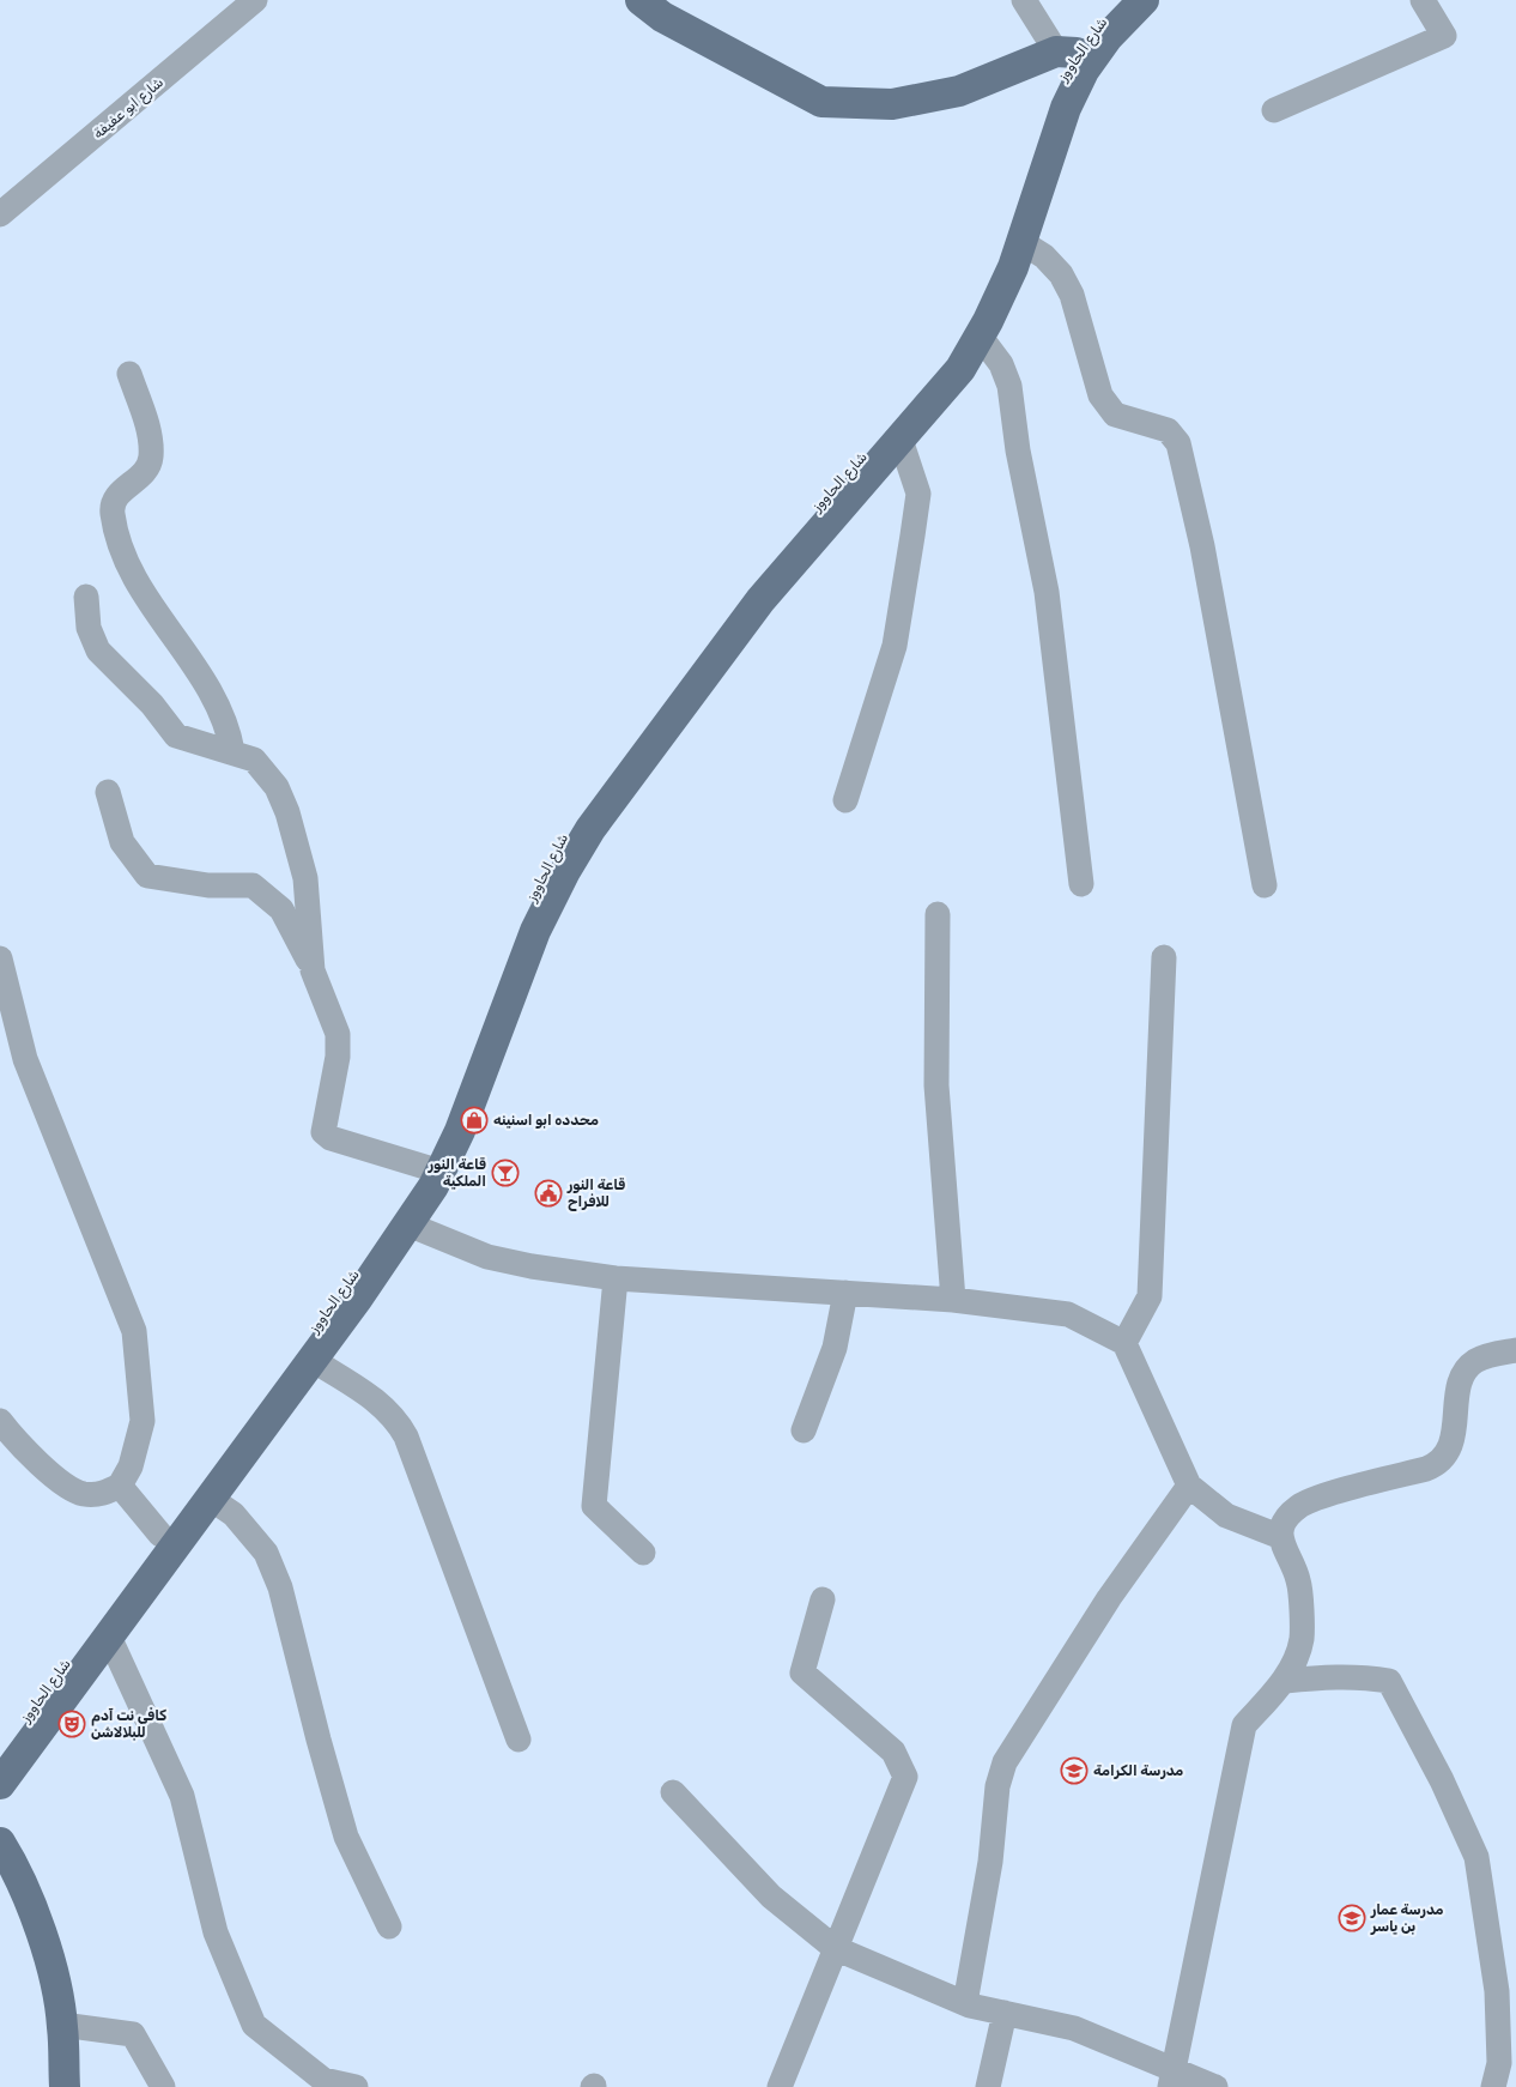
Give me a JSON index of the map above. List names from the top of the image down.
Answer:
{
  "streets": {
    "main road": ["شارع الحاووز"],
    "street": ["شارع ابو عفيفة"]
  },
  "places": {
    "shop": ["محدده ابو اسنينه"],
    "bar": ["قاعة النور الملكية"],
    "public building": ["قاعة النور للافراح"],
    "theatre": ["كافي نت آدم للبلالاشن"],
    "school or university": ["مدرسة الكرامة", "مدرسة عمار بن ياسر"]
  }
}
